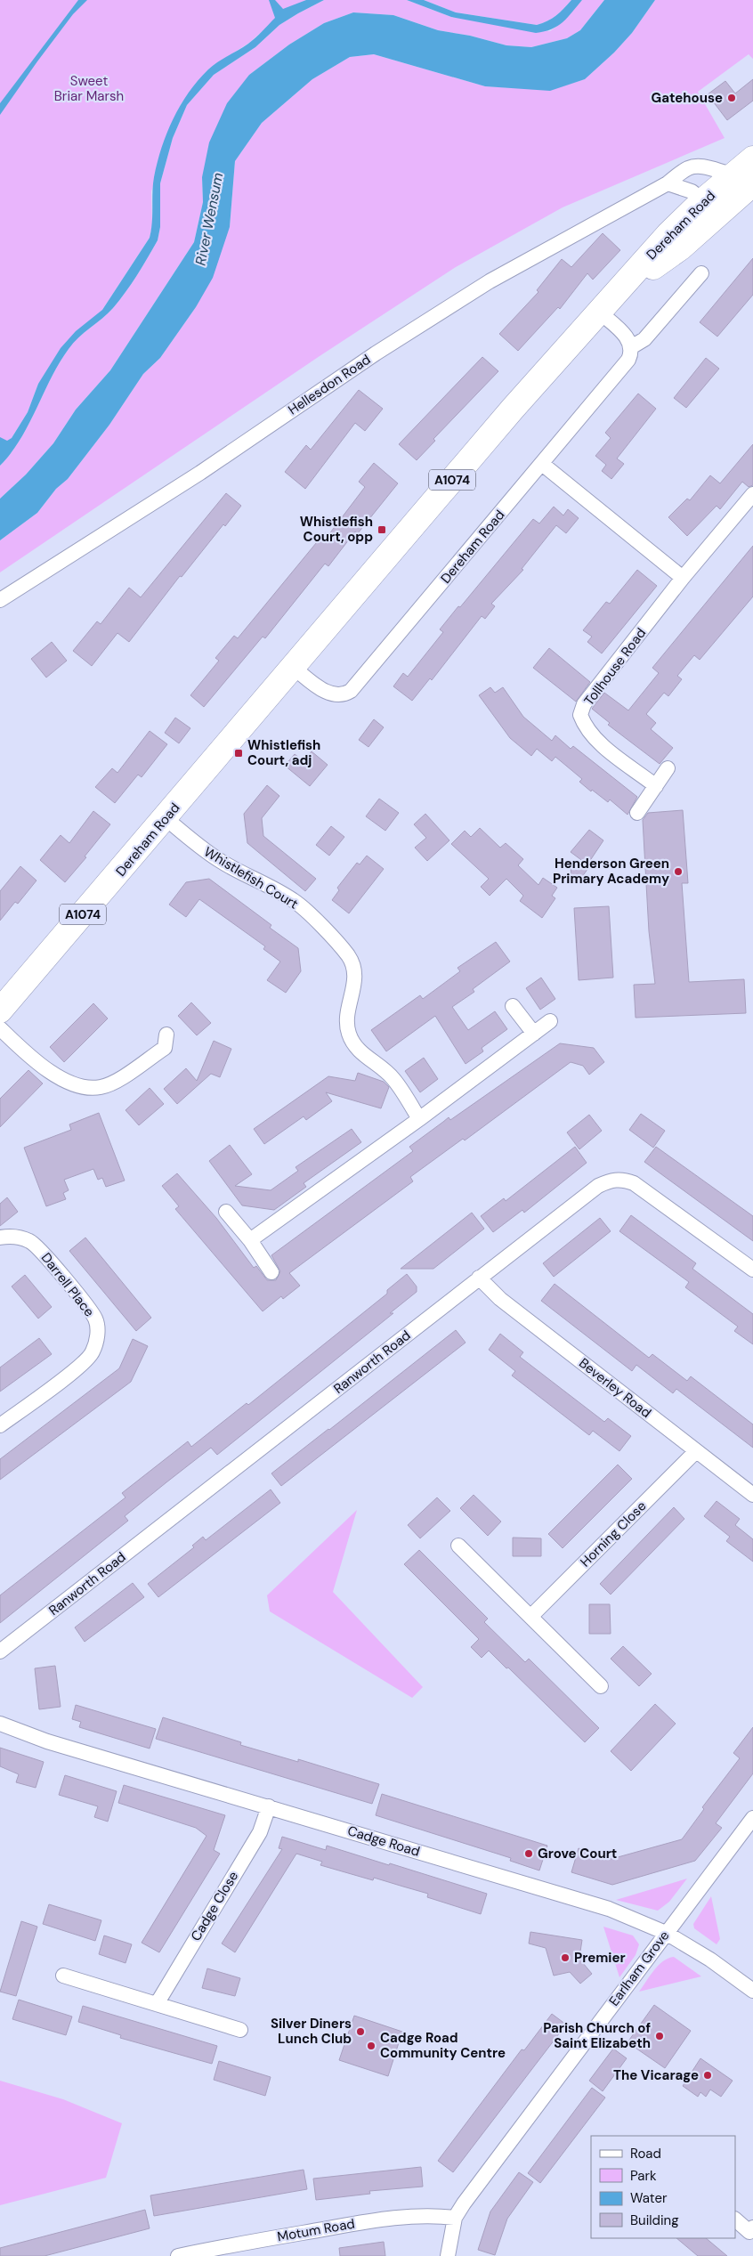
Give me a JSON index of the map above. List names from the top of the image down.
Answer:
{
  "streets": {
    "highway": ["Dereham Road", "A1074"],
    "street": [
      "Hellesdon Road",
      "Tollhouse Road",
      "Whistlefish Court",
      "Darrell Place",
      "Ranworth Road",
      "Beverley Road",
      "Horning Close",
      "Cadge Road",
      "Cadge Close",
      "Earlham Grove",
      "Motum Road"
    ]
  },
  "crossings": [
    ["Dereham Road", "Hellesdon Road"],
    ["Dereham Road", "Whistlefish Court"],
    ["Ranworth Road", "Beverley Road"],
    ["Beverley Road", "Horning Close"],
    ["Cadge Road", "Cadge Close"],
    ["Cadge Road", "Earlham Grove"],
    ["Earlham Grove", "Motum Road"]
  ],
  "water": ["River Wensum"],
  "parks": ["Sweet Briar Marsh"],
  "places": {
    "other": [
      "Gatehouse",
      "Henderson Green Primary Academy",
      "Grove Court",
      "Premier",
      "Silver Diners Lunch Club",
      "Parish Church of Saint Elizabeth",
      "Cadge Road Community Centre",
      "The Vicarage"
    ],
    "transit": ["Whistlefish Court, opp", "Whistlefish Court, adj"]
  },
  "legend": [
    "Road",
    "Park",
    "Water",
    "Building"
  ]
}
